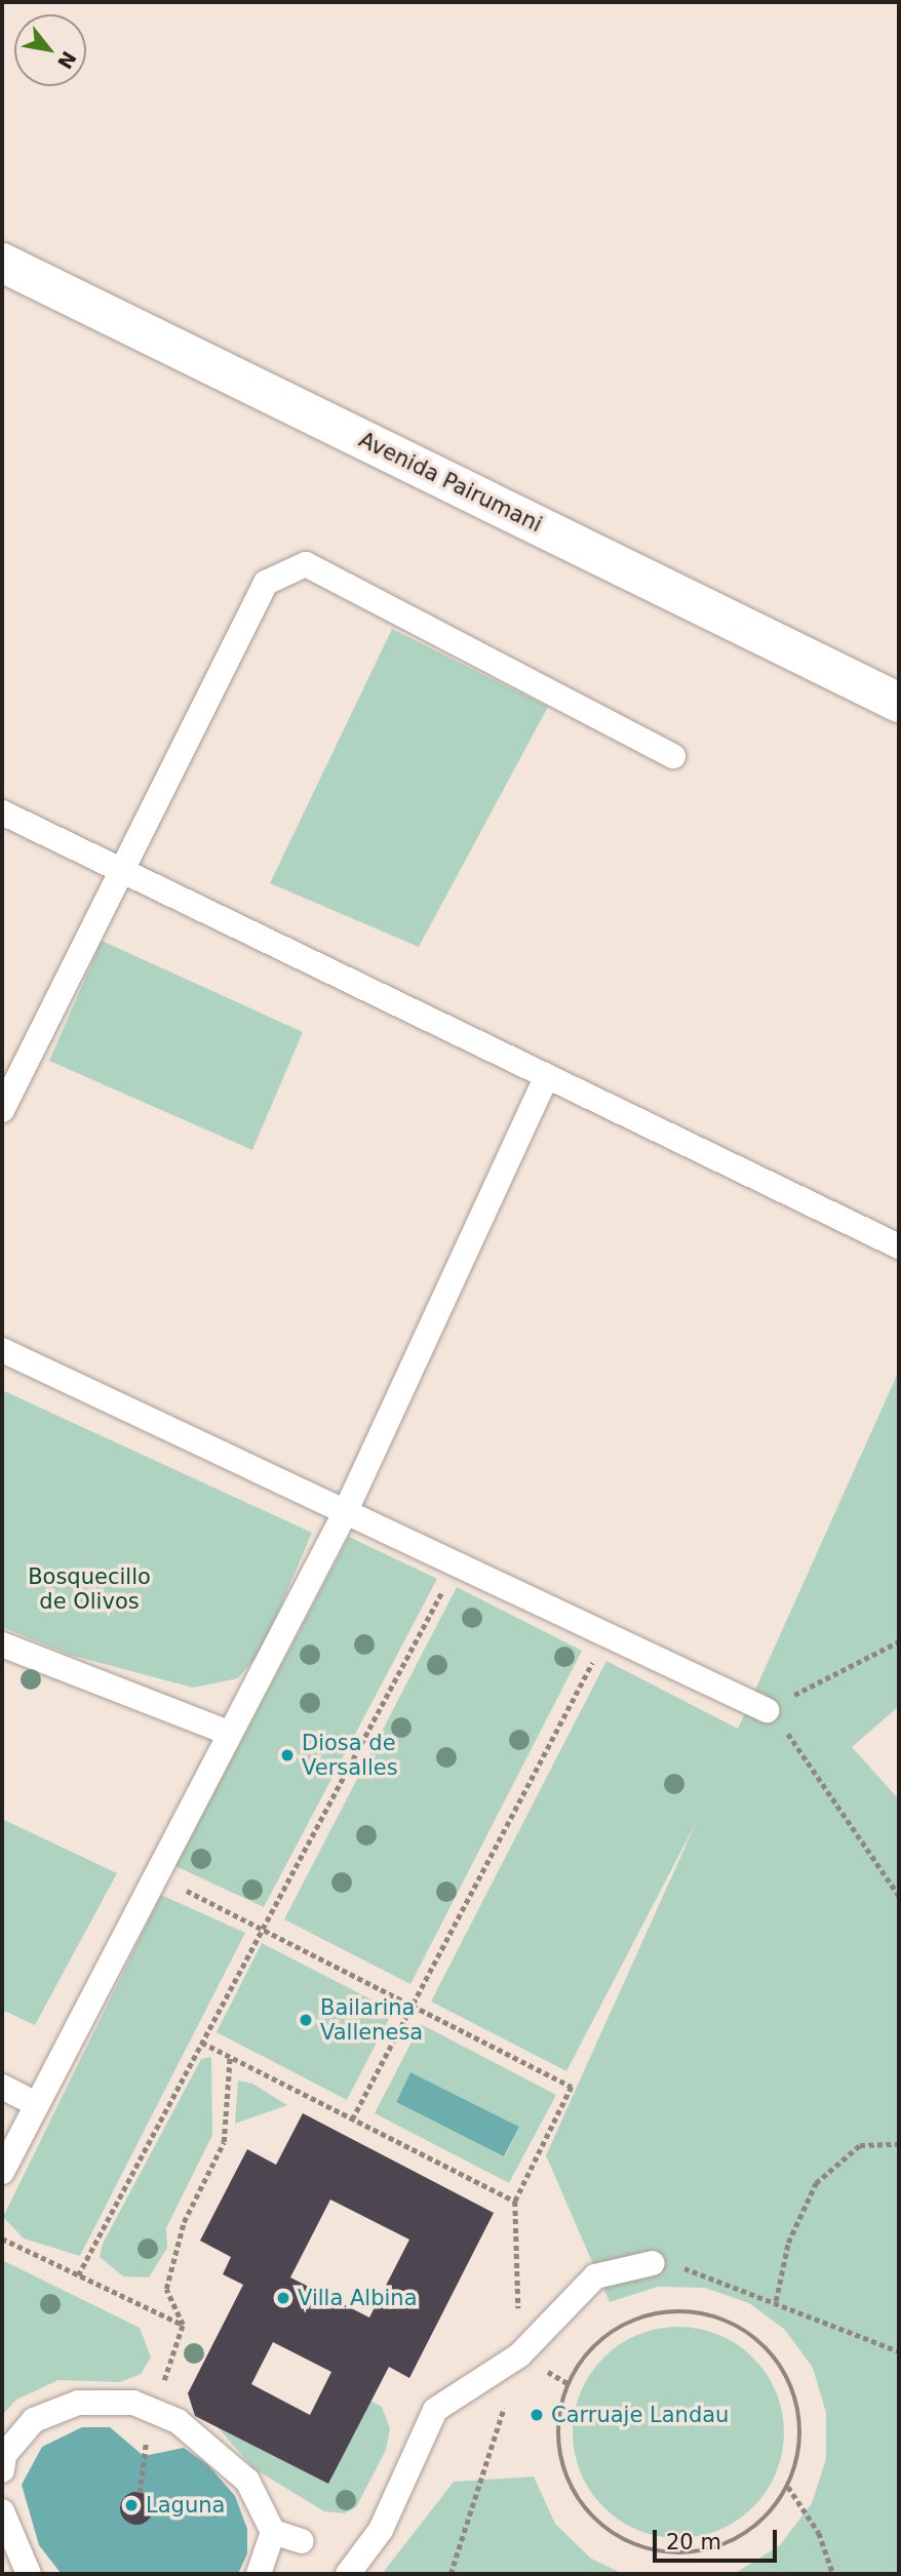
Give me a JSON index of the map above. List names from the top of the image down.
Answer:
{
  "streets": {
    "main road": ["Avenida Pairumani"]
  },
  "parks": ["Bosquecillo de Olivos"],
  "places": [
    "Diosa de Versalles",
    "Bailarina Vallenesa",
    "Villa Albina",
    "Carruaje Landau",
    "Laguna"
  ],
  "scale_bar": "20 m",
  "north": "bottom right"
}
